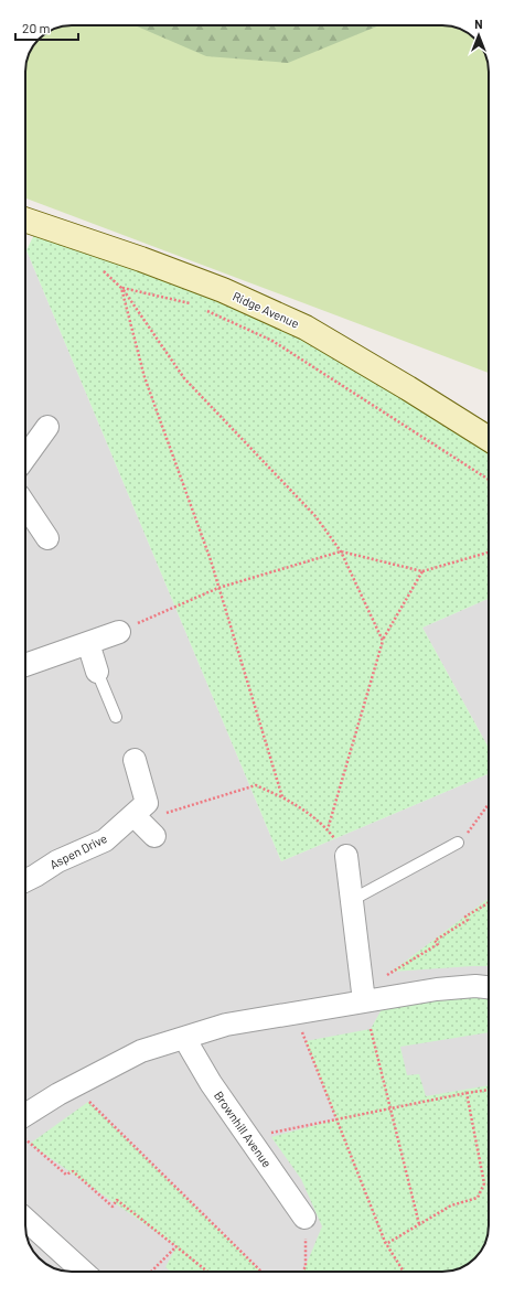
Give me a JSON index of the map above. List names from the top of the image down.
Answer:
{
  "streets": {
    "street": ["Ridge Avenue", "Aspen Drive", "Brownhill Avenue"]
  },
  "scale_bar": "20 m",
  "north": "top"
}
